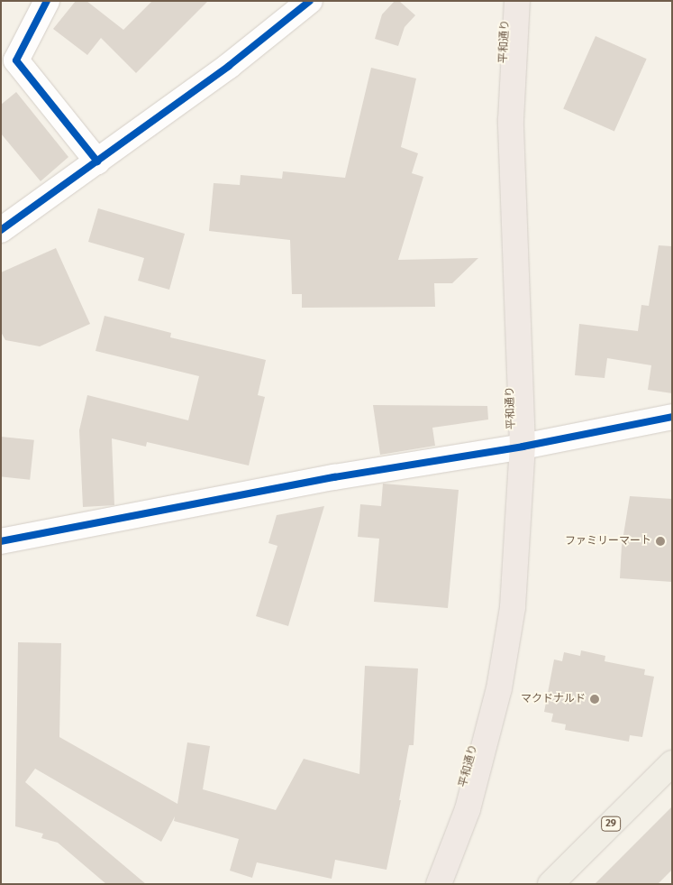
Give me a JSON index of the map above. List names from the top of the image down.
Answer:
{
  "streets": {
    "highway": ["平和通り"],
    "main road": ["29"]
  },
  "places": ["ファミリーマート", "マクドナルド"]
}
